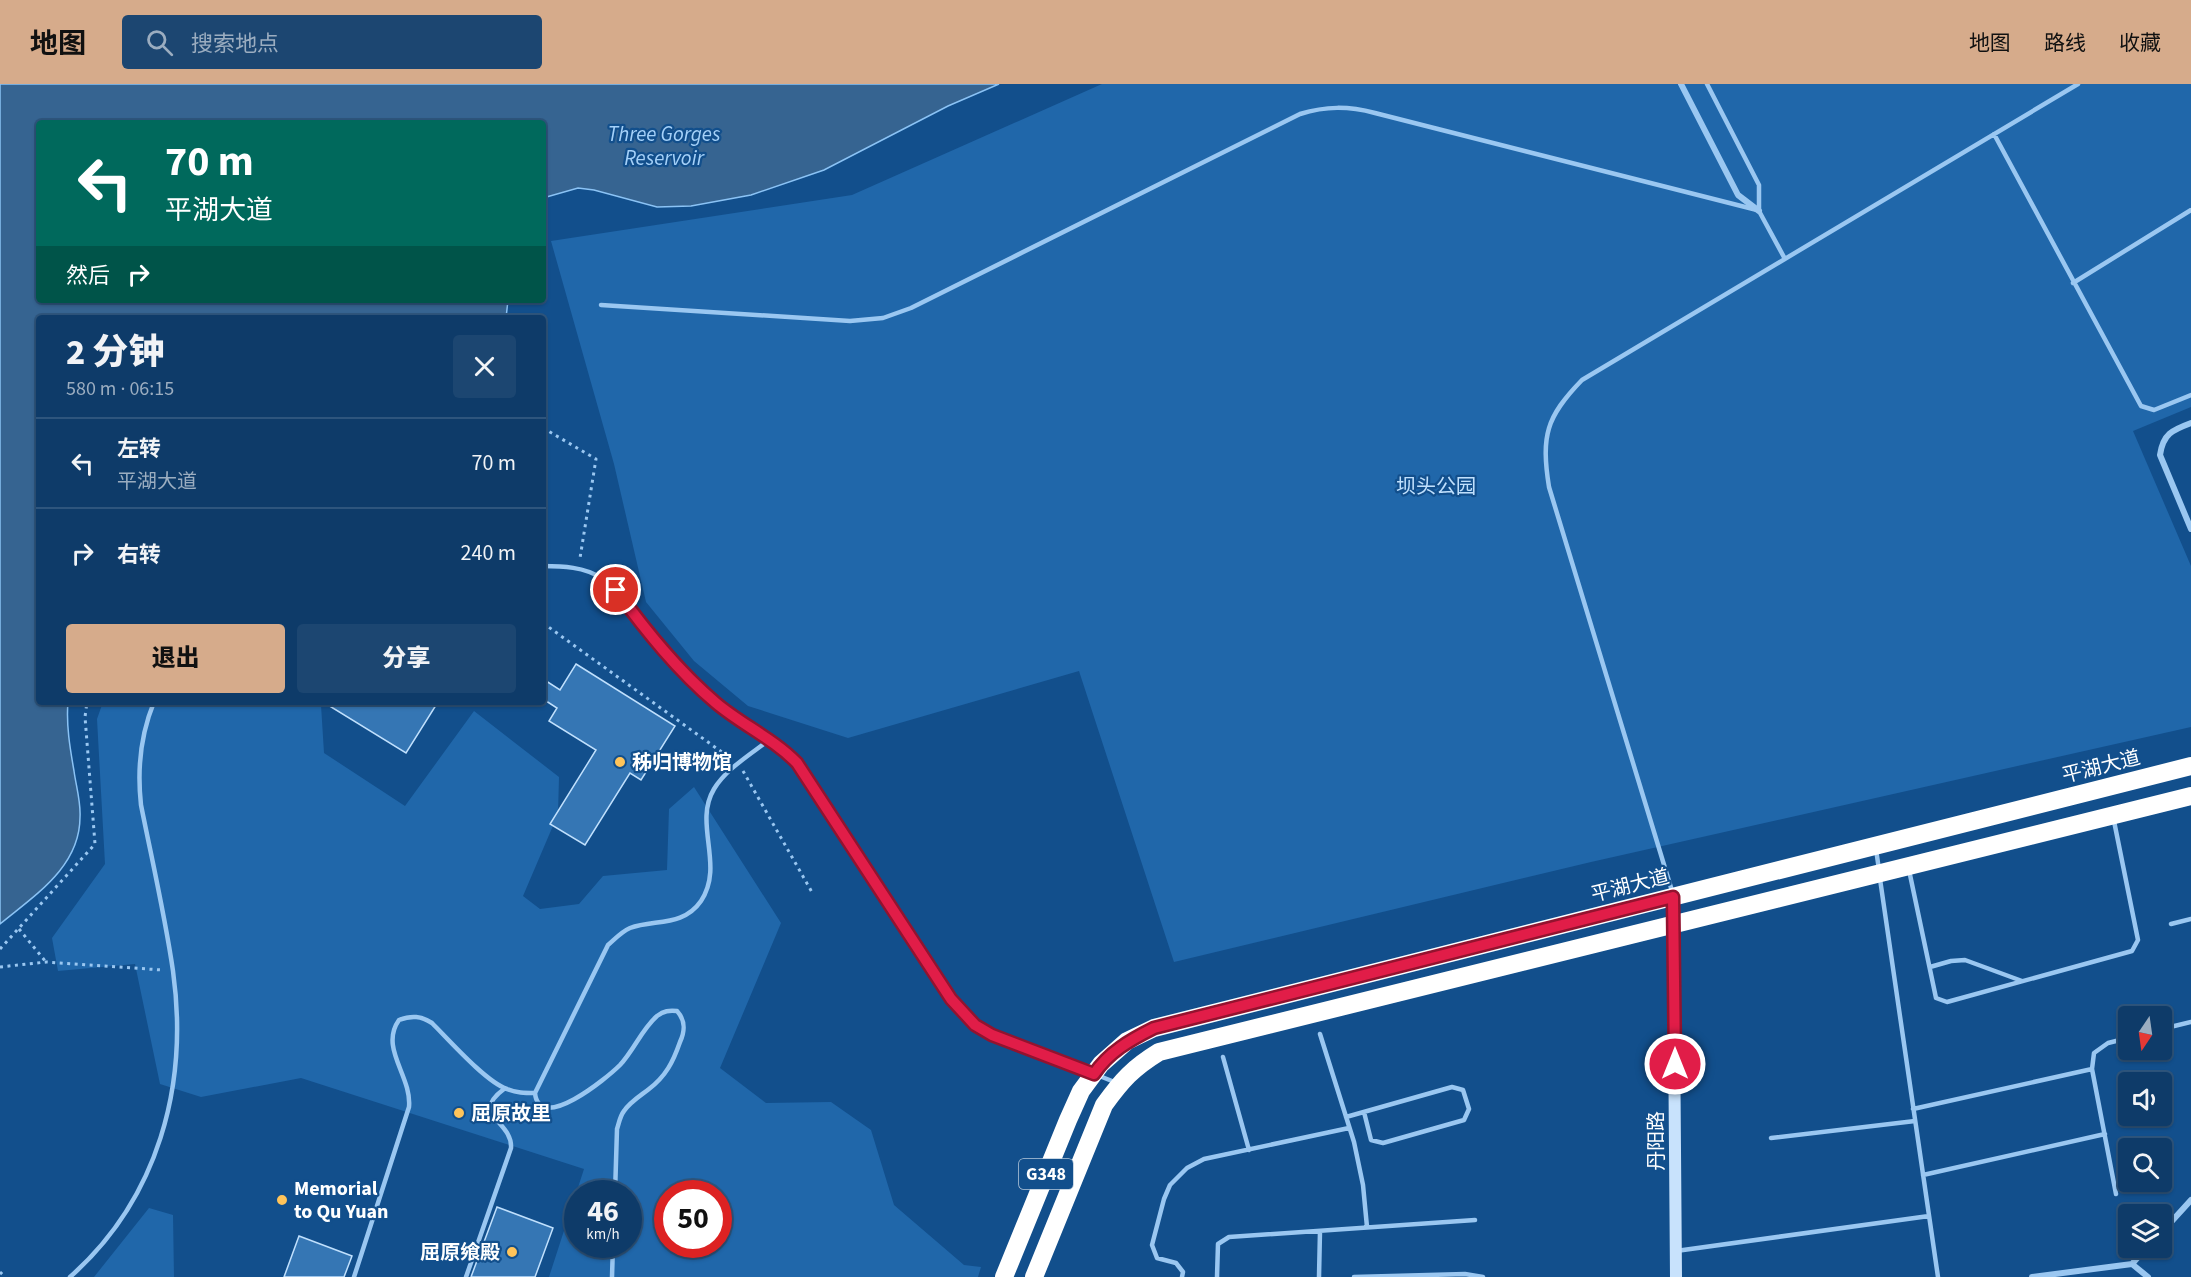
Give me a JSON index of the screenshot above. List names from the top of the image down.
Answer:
{
  "streets": {
    "highway": ["平湖大道", "G348"],
    "main road": ["丹阳路"]
  },
  "crossings": [
    ["平湖大道", "丹阳路"],
    ["平湖大道", "G348"],
    ["丹阳路", "G348"]
  ],
  "water": ["Three Gorges Reservoir"],
  "parks": ["坝头公园"],
  "places": [
    "秭归博物馆",
    "屈原故里",
    "Memorial to Qu Yuan",
    "屈原飨殿"
  ],
  "north": "bottom",
  "page": {
    "header": "地图",
    "search": "搜索地点",
    "nav": ["地图", "路线", "收藏"],
    "turn": ["70 m", "平湖大道"],
    "then": "然后",
    "heading": ["2 分钟", "580 m · 06:15"],
    "list": [
      {
        "name": "左转",
        "note": "平湖大道",
        "value": "70 m"
      },
      {
        "name": "右转",
        "value": "240 m"
      }
    ],
    "buttons": ["退出", "分享"],
    "speed": "46 km/h",
    "limit": "50"
  }
}
